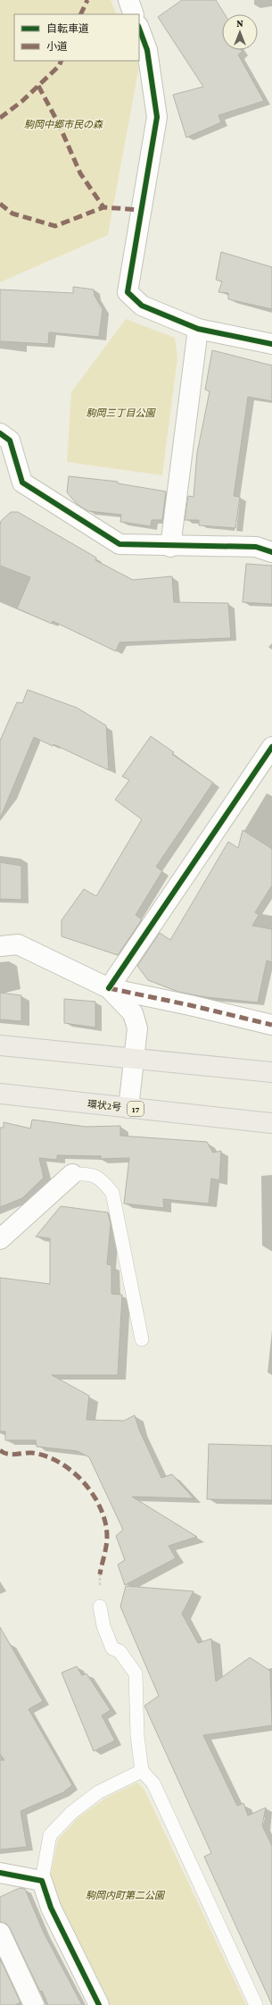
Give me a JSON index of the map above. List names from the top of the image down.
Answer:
{
  "streets": {
    "main road": ["環状2号", "17"]
  },
  "parks": ["駒岡中郷市民の森", "駒岡三丁目公園", "駒岡内町第二公園"],
  "legend": ["自転車道", "小道"],
  "north": "top"
}
